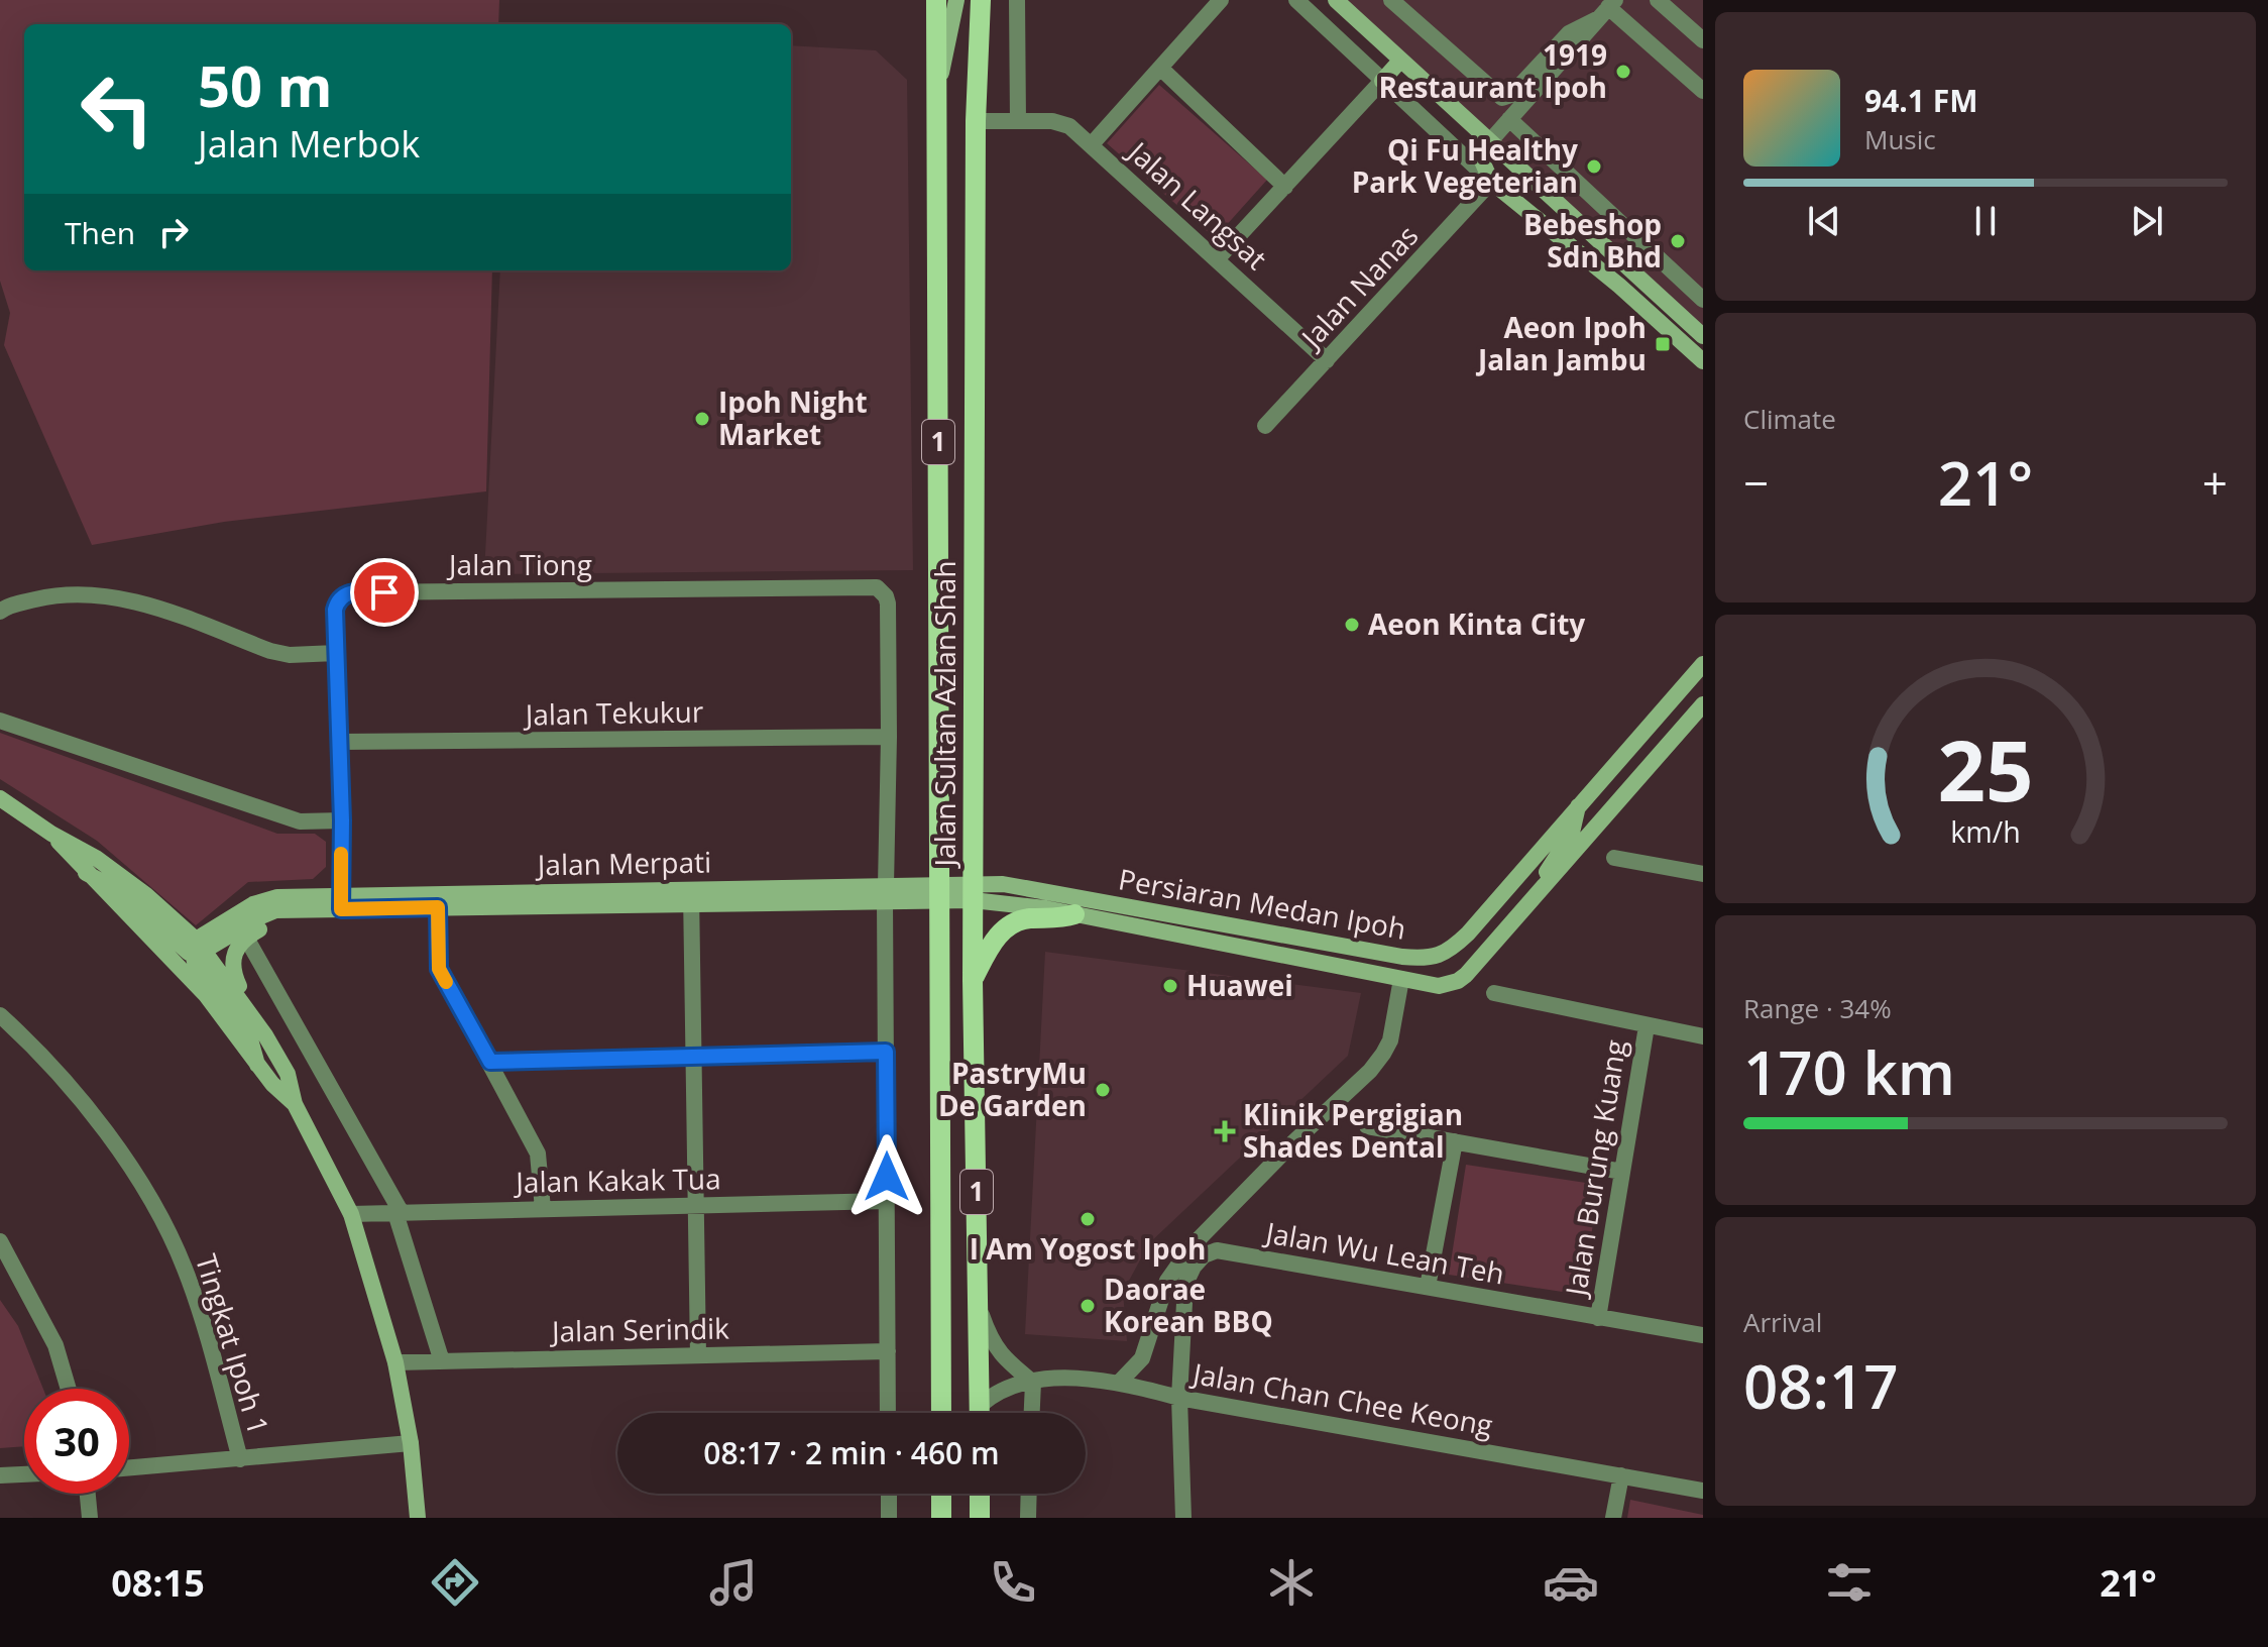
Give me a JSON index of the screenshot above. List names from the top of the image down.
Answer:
{
  "streets": {
    "main road": ["1", "Jalan Sultan Azlan Shah"],
    "street": [
      "Jalan Langsat",
      "Jalan Nanas",
      "Jalan Tiong",
      "Jalan Tekukur",
      "Jalan Merpati",
      "Persiaran Medan Ipoh",
      "Jalan Burung Kuang",
      "Jalan Kakak Tua",
      "Jalan Wu Lean Teh",
      "Jalan Serindik",
      "Tingkat Ipoh 1",
      "Jalan Chan Chee Keong"
    ]
  },
  "crossings": [
    ["Jalan Langsat", "Jalan Nanas"],
    ["Jalan Langsat", "Jalan Sultan Azlan Shah"],
    ["Jalan Tiong", "Jalan Tekukur"],
    ["Jalan Tiong", "Jalan Merpati"],
    ["Jalan Sultan Azlan Shah", "Jalan Merpati"],
    ["Jalan Sultan Azlan Shah", "Persiaran Medan Ipoh"],
    ["Jalan Sultan Azlan Shah", "Jalan Chan Chee Keong"],
    ["Jalan Merpati", "Persiaran Medan Ipoh"],
    ["Jalan Burung Kuang", "Jalan Wu Lean Teh"],
    ["Jalan Wu Lean Teh", "Jalan Chan Chee Keong"]
  ],
  "places": {
    "other": [
      "1919 Restaurant Ipoh",
      "Qi Fu Healthy Park Vegeterian",
      "Bebeshop Sdn Bhd",
      "Ipoh Night Market",
      "Aeon Kinta City",
      "Huawei",
      "PastryMu De Garden",
      "I Am Yogost Ipoh",
      "Daorae Korean BBQ"
    ],
    "transit": ["Aeon Ipoh Jalan Jambu"],
    "health": ["Klinik Pergigian Shades Dental"]
  },
  "page": {
    "turn": ["50 m", "Jalan Merbok"],
    "song": ["94.1 FM", "Music"],
    "then": "Then",
    "tile": [
      "Climate",
      ["Range · 34%", "170 km"],
      ["Arrival", "08:17"]
    ],
    "heat": ["−", "21°", "+"],
    "limit": "30",
    "trip": "08:17 · 2 min · 460 m",
    "tabs": ["08:15", "21°"],
    "gauge": ["25", "km/h"]
  }
}
